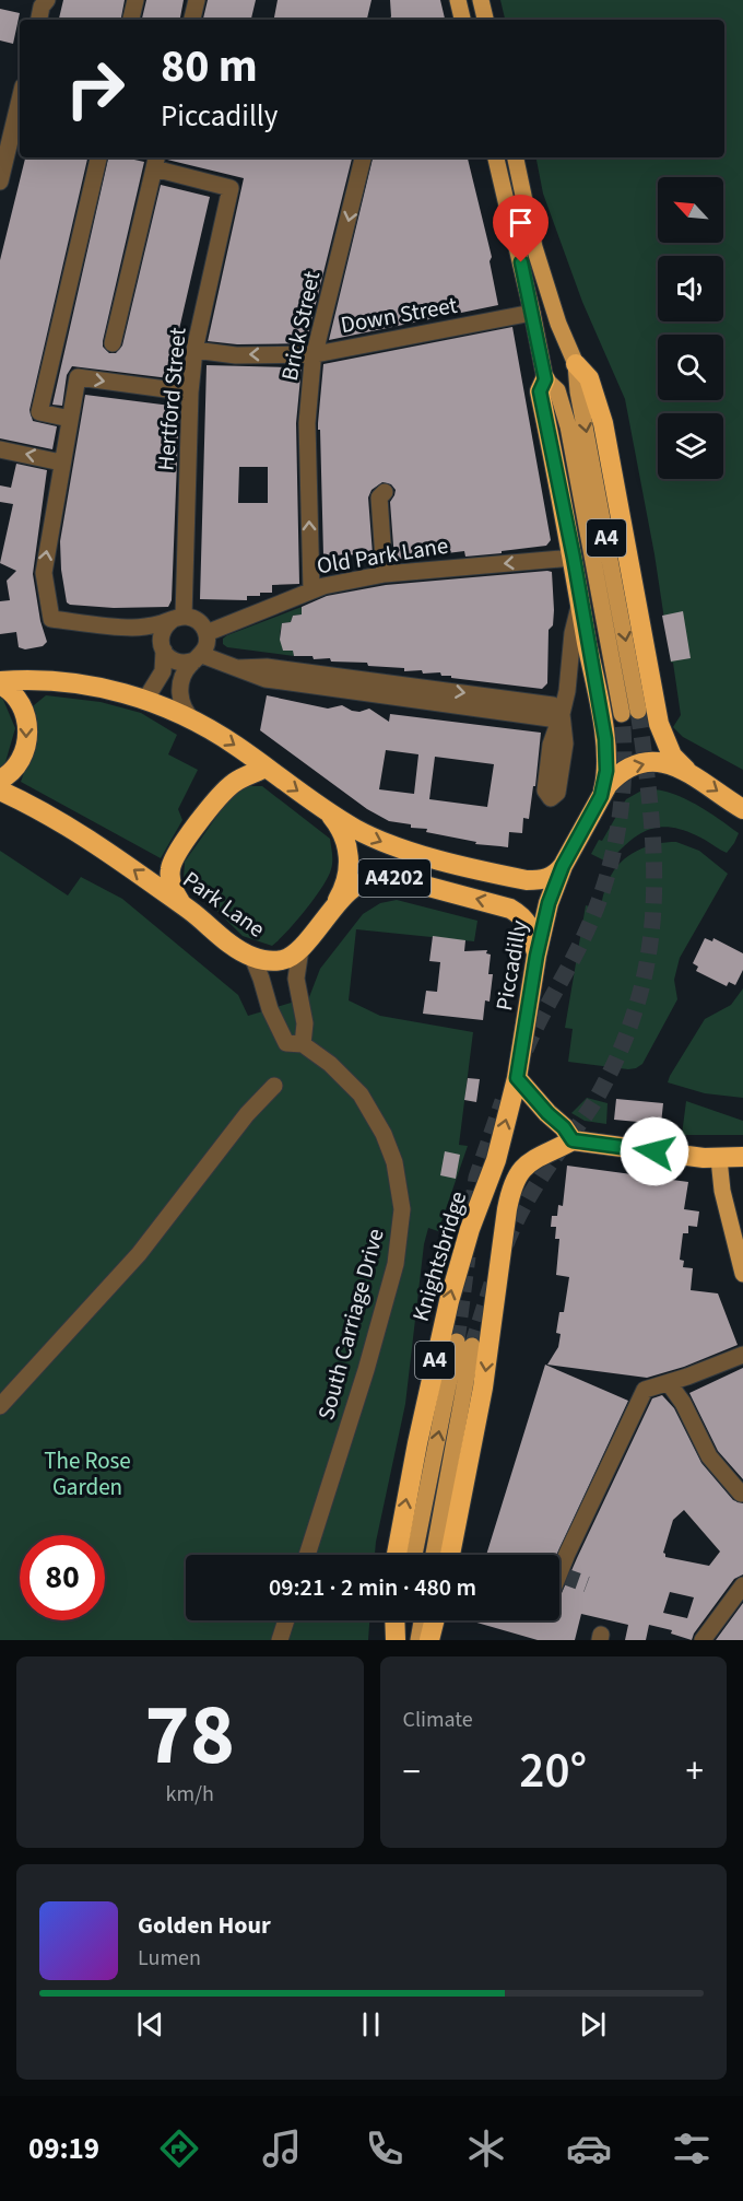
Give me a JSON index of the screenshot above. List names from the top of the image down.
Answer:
{
  "streets": {
    "highway": [
      "A4",
      "A4202",
      "Park Lane",
      "Piccadilly",
      "Knightsbridge"
    ],
    "street": [
      "Down Street",
      "Brick Street",
      "Hertford Street",
      "Old Park Lane",
      "South Carriage Drive"
    ]
  },
  "crossings": [
    ["Down Street", "Brick Street"],
    ["Down Street", "Hertford Street"],
    ["Down Street", "A4"],
    ["Brick Street", "Old Park Lane"],
    ["Hertford Street", "Old Park Lane"],
    ["Hertford Street", "A4202"],
    ["A4", "Old Park Lane"],
    ["A4", "Piccadilly"],
    ["A4202", "Park Lane"],
    ["A4202", "Piccadilly"],
    ["A4202", "South Carriage Drive"],
    ["Park Lane", "South Carriage Drive"],
    ["Piccadilly", "Knightsbridge"]
  ],
  "one_way": ["Down Street", "Old Park Lane"],
  "parks": ["The Rose Garden"],
  "north": "top left",
  "page": {
    "turn": ["80 m", "Piccadilly"],
    "limit": "80",
    "trip": "09:21 · 2 min · 480 m",
    "tile": [
      ["78", "km/h"],
      "Climate"
    ],
    "heat": ["−", "20°", "+"],
    "song": ["Golden Hour", "Lumen"],
    "tabs": "09:19"
  }
}
